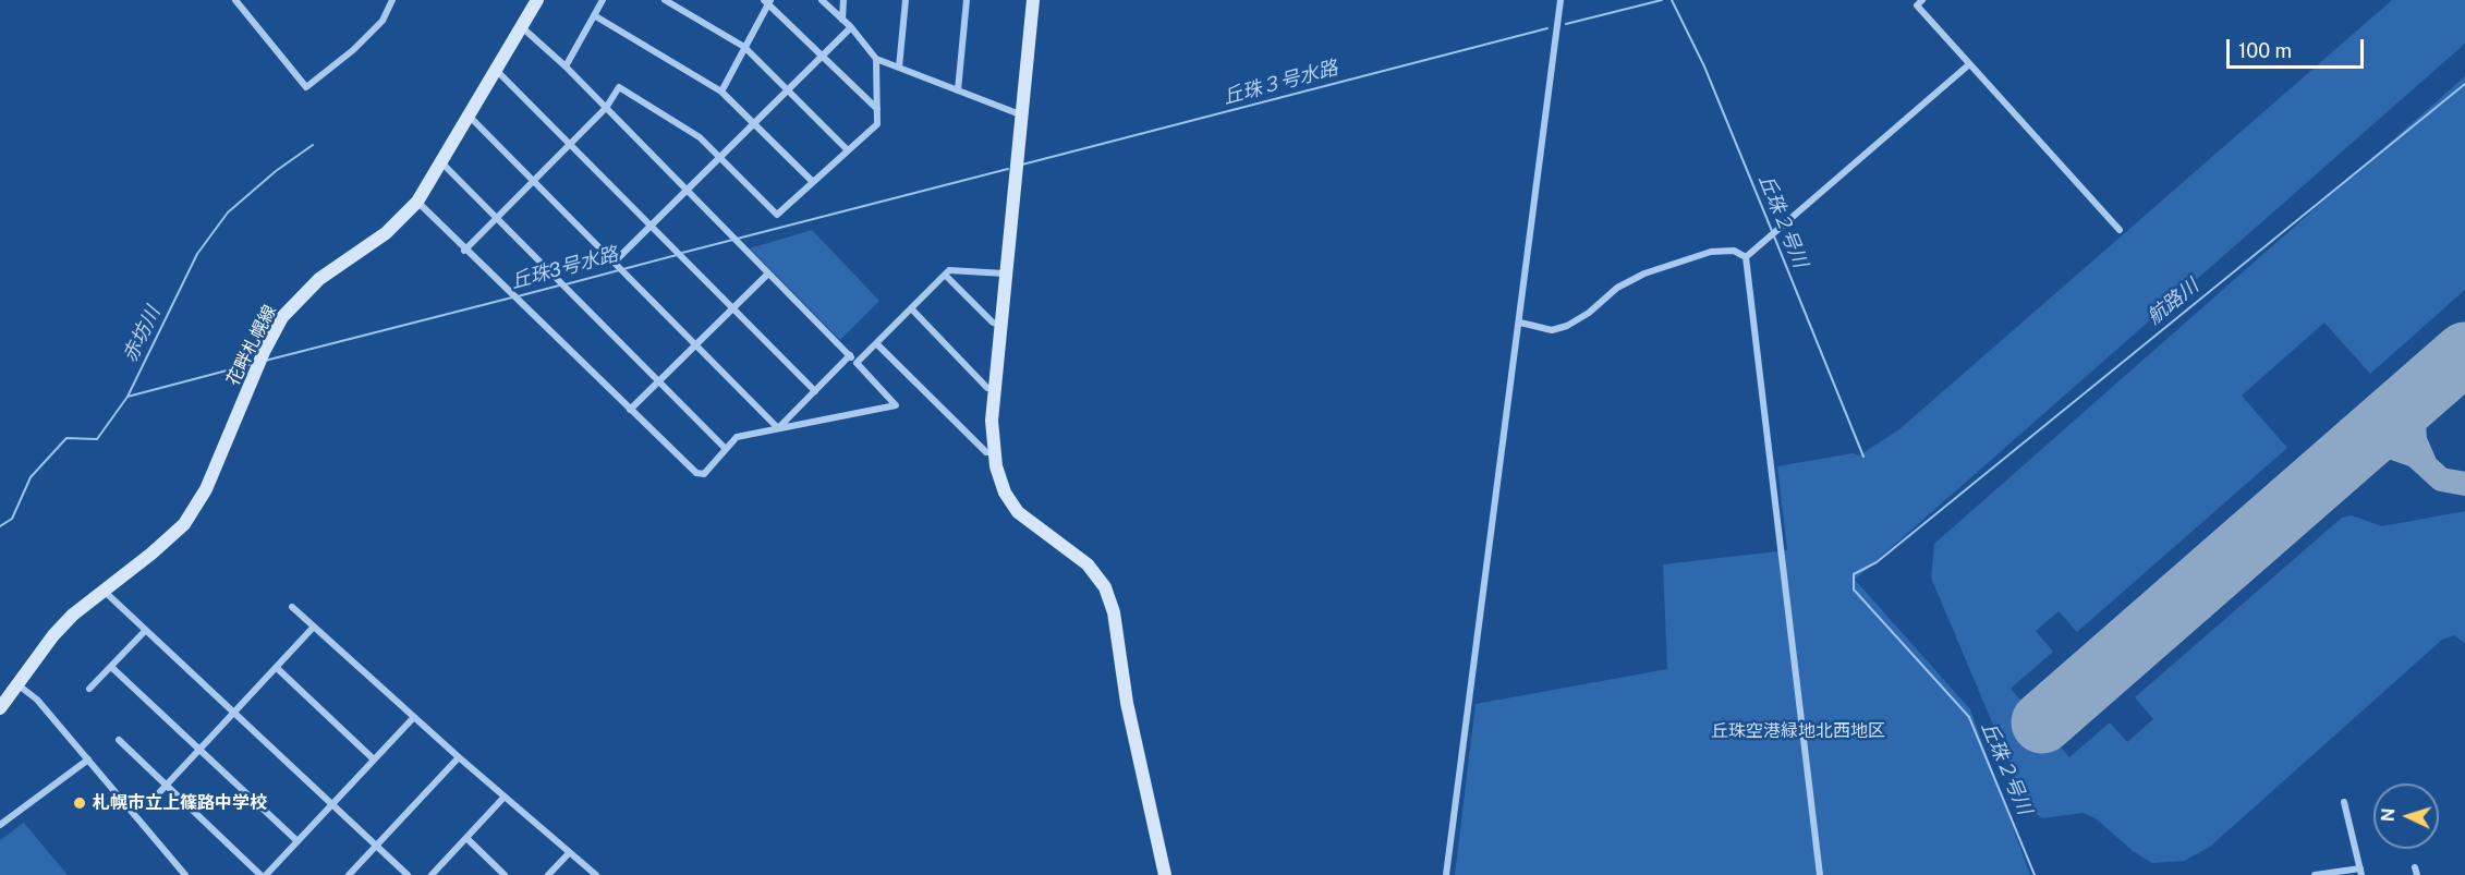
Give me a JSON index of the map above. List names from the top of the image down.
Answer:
{
  "streets": {
    "street": ["花畔札幌線"]
  },
  "water": [
    "丘珠３号水路",
    "丘珠２号川",
    "丘珠3号水路",
    "航路川",
    "赤坊川"
  ],
  "parks": ["丘珠空港緑地北西地区"],
  "places": ["札幌市立上篠路中学校"],
  "scale_bar": "100 m",
  "north": "left"
}
